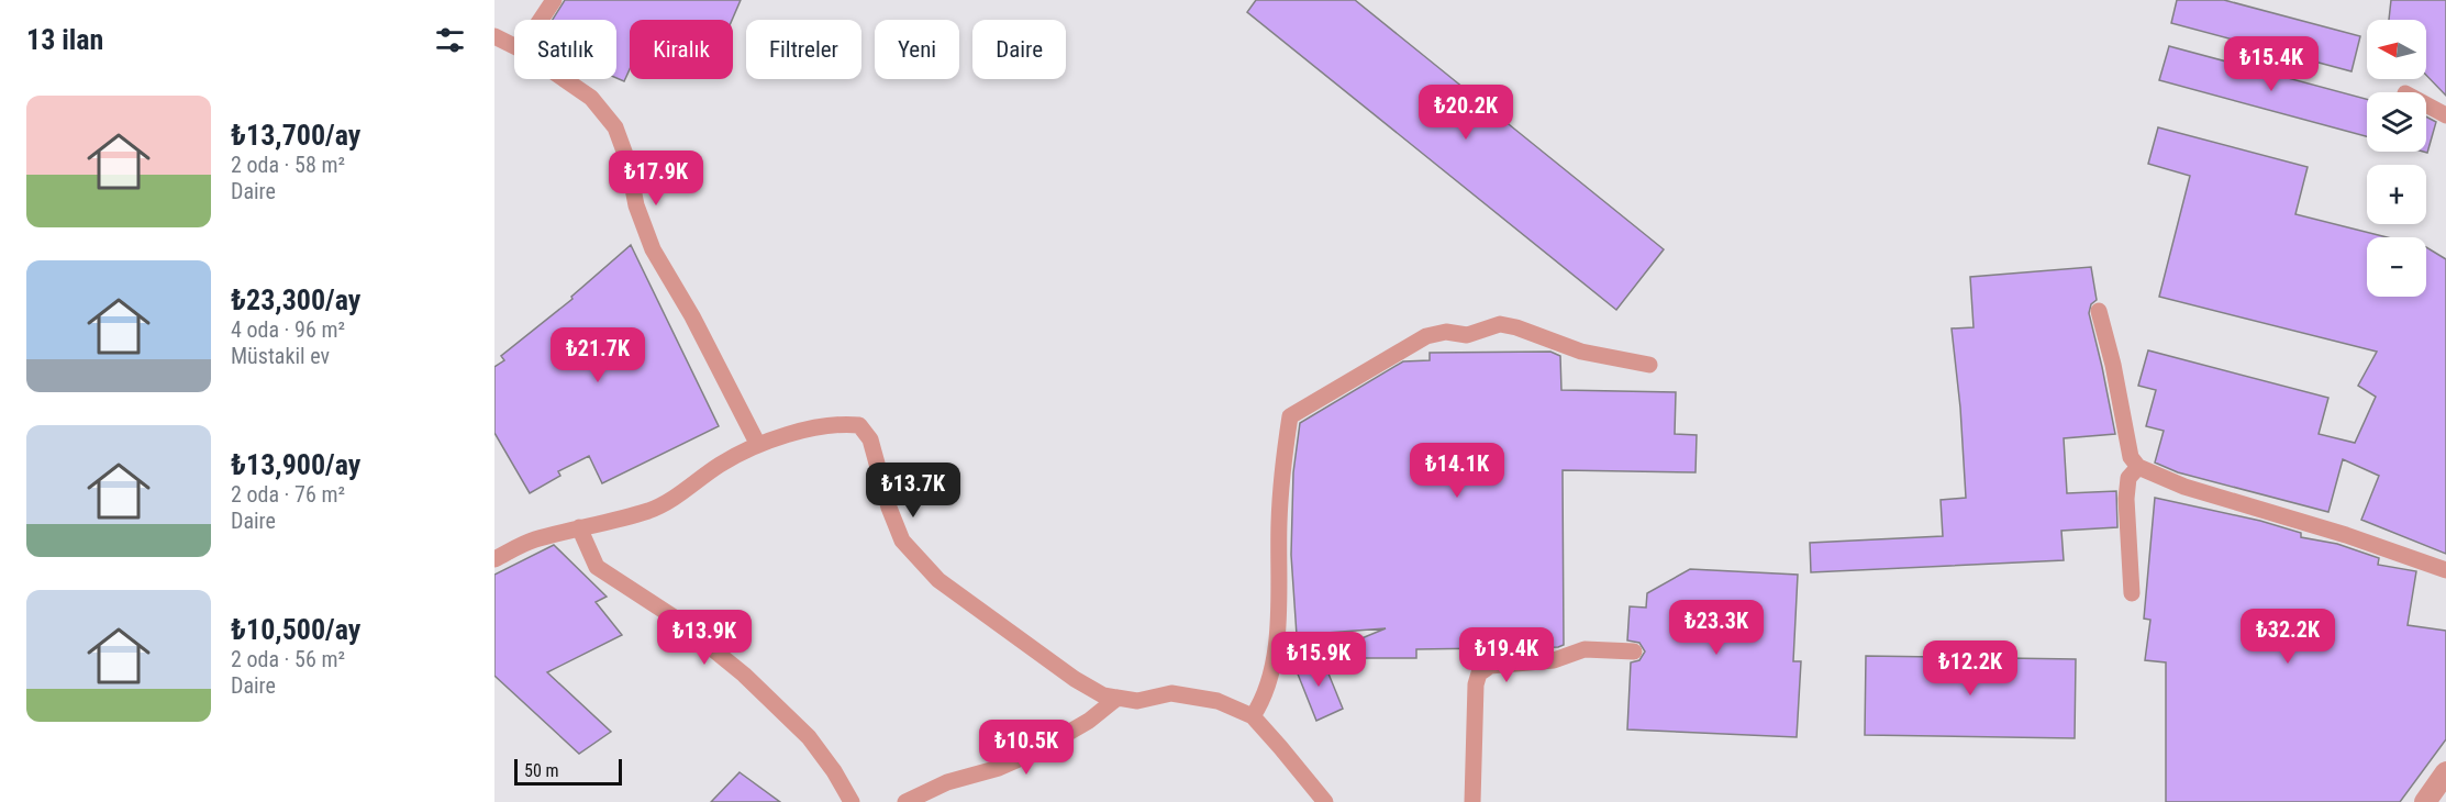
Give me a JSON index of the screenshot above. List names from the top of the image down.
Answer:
{
  "scale_bar": "50 m",
  "north": "left",
  "page": {
    "heading": "13 ilan",
    "map_buttons": ["+", "−"],
    "chip": [
      "Satılık",
      "Kiralık",
      "Filtreler",
      "Yeni",
      "Daire"
    ],
    "price": [
      "₺15.4K",
      "₺20.2K",
      "₺17.9K",
      "₺21.7K",
      "₺14.1K",
      "₺13.7K",
      "₺23.3K",
      "₺32.2K",
      "₺13.9K",
      "₺19.4K",
      "₺15.9K",
      "₺12.2K",
      "₺10.5K"
    ],
    "list": [
      {
        "name": "₺13,700/ay",
        "note": "2 oda · 58 m² · Daire"
      },
      {
        "name": "₺23,300/ay",
        "note": "4 oda · 96 m² · Müstakil ev"
      },
      {
        "name": "₺13,900/ay",
        "note": "2 oda · 76 m² · Daire"
      },
      {
        "name": "₺10,500/ay",
        "note": "2 oda · 56 m² · Daire"
      }
    ],
    "scale": "50 m"
  }
}
